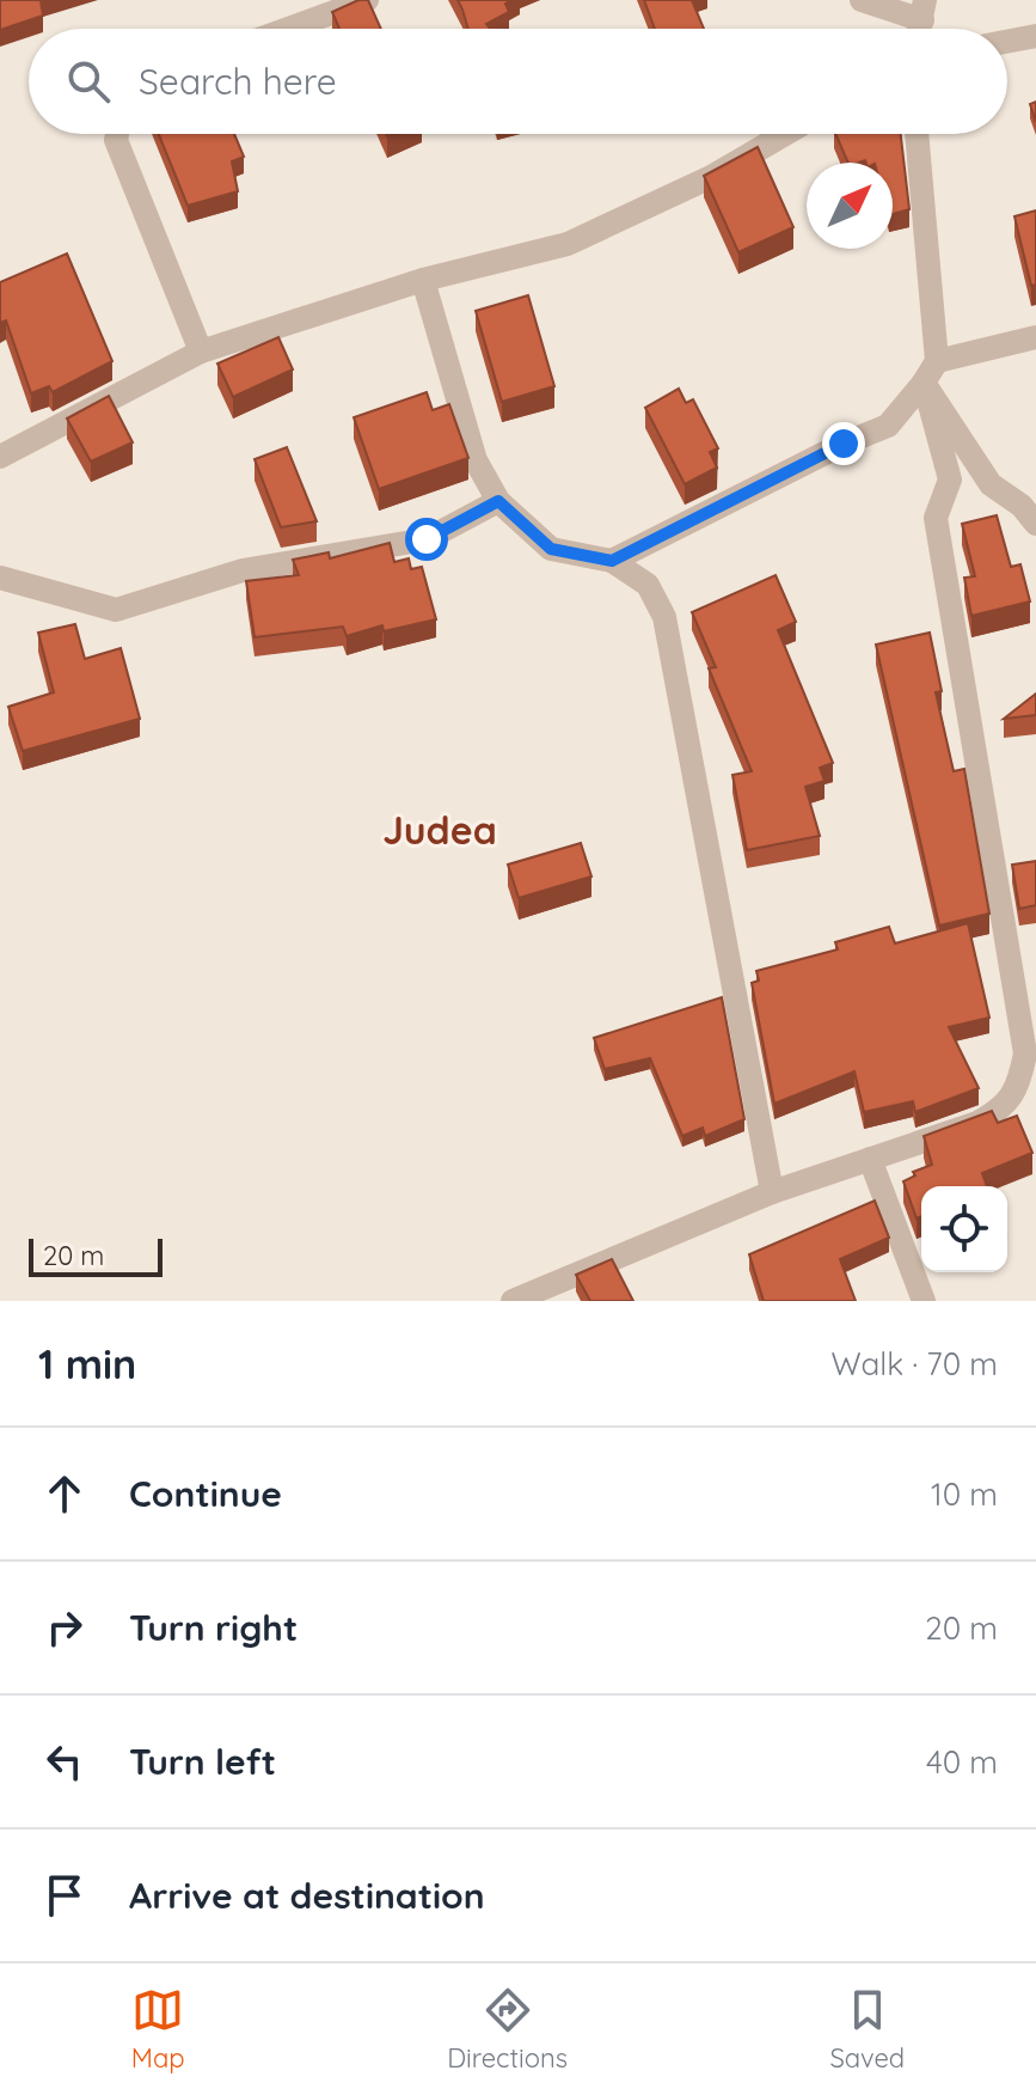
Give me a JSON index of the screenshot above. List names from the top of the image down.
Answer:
{
  "districts": ["Judea"],
  "scale_bar": "20 m",
  "north": "top right",
  "page": {
    "search": "Search here",
    "scale": "20 m",
    "heading": ["1 min", "Walk · 70 m"],
    "list": [
      ["Continue", "10 m"],
      ["Turn right", "20 m"],
      ["Turn left", "40 m"],
      "Arrive at destination"
    ],
    "nav": ["Map", "Directions", "Saved"]
  }
}
